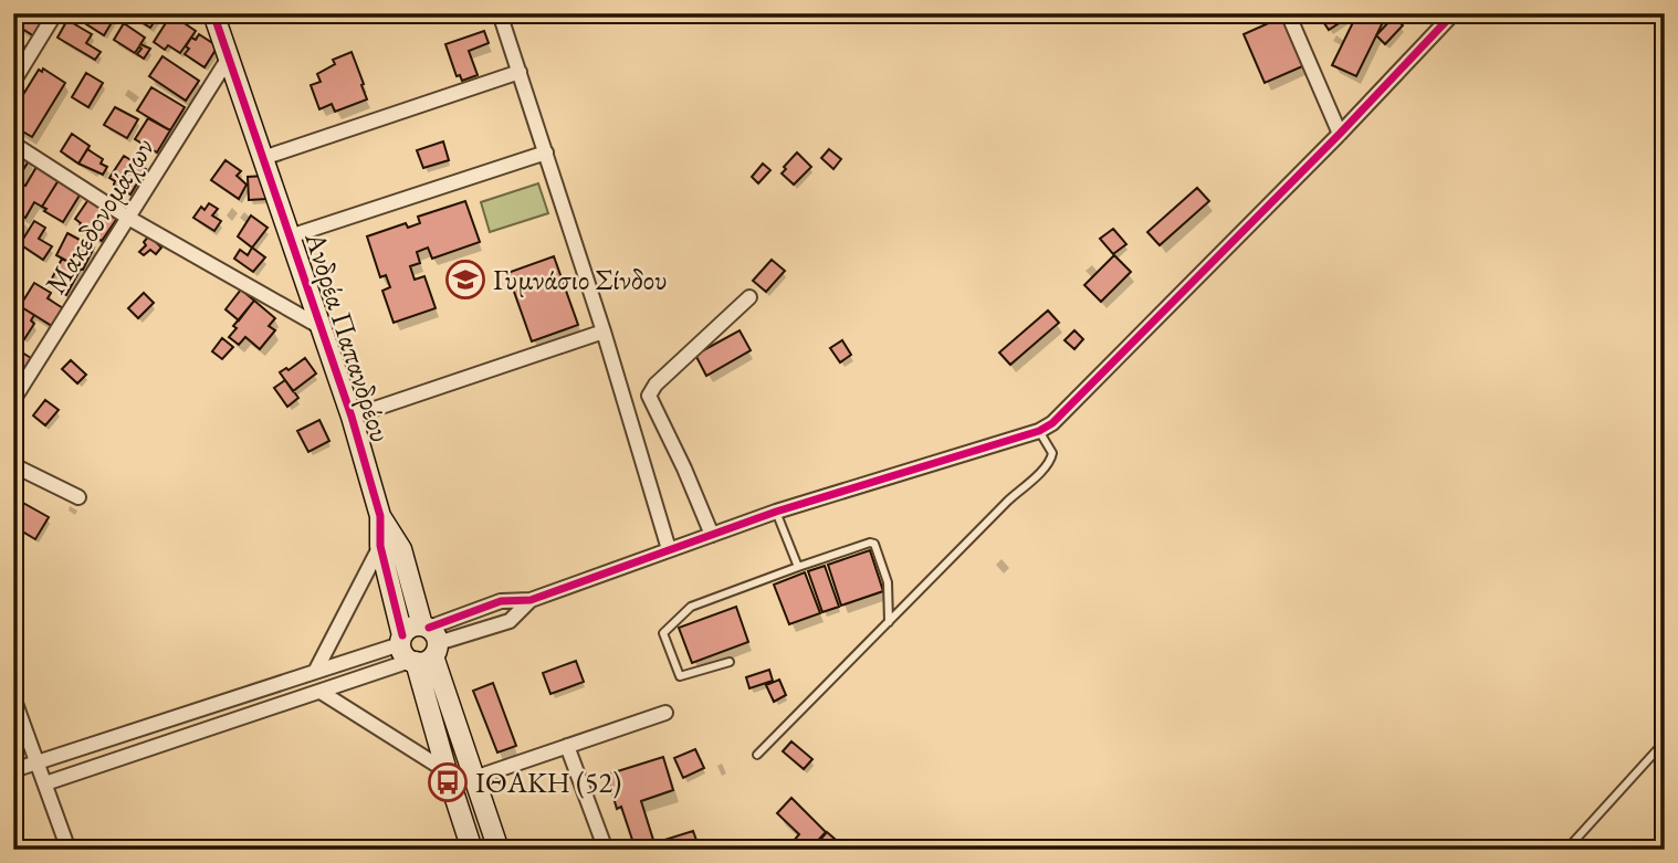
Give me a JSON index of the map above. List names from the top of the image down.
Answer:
{
  "streets": {
    "street": ["Μακεδονομάχων", "Ανδρέα Παπανδρέου"]
  },
  "crossings": [
    ["Μακεδονομάχων", "Ανδρέα Παπανδρέου"]
  ],
  "places": {
    "school or university": ["Γυμνάσιο Σίνδου"],
    "bus stop": ["ΙΘΑΚΗ (52)"]
  }
}
